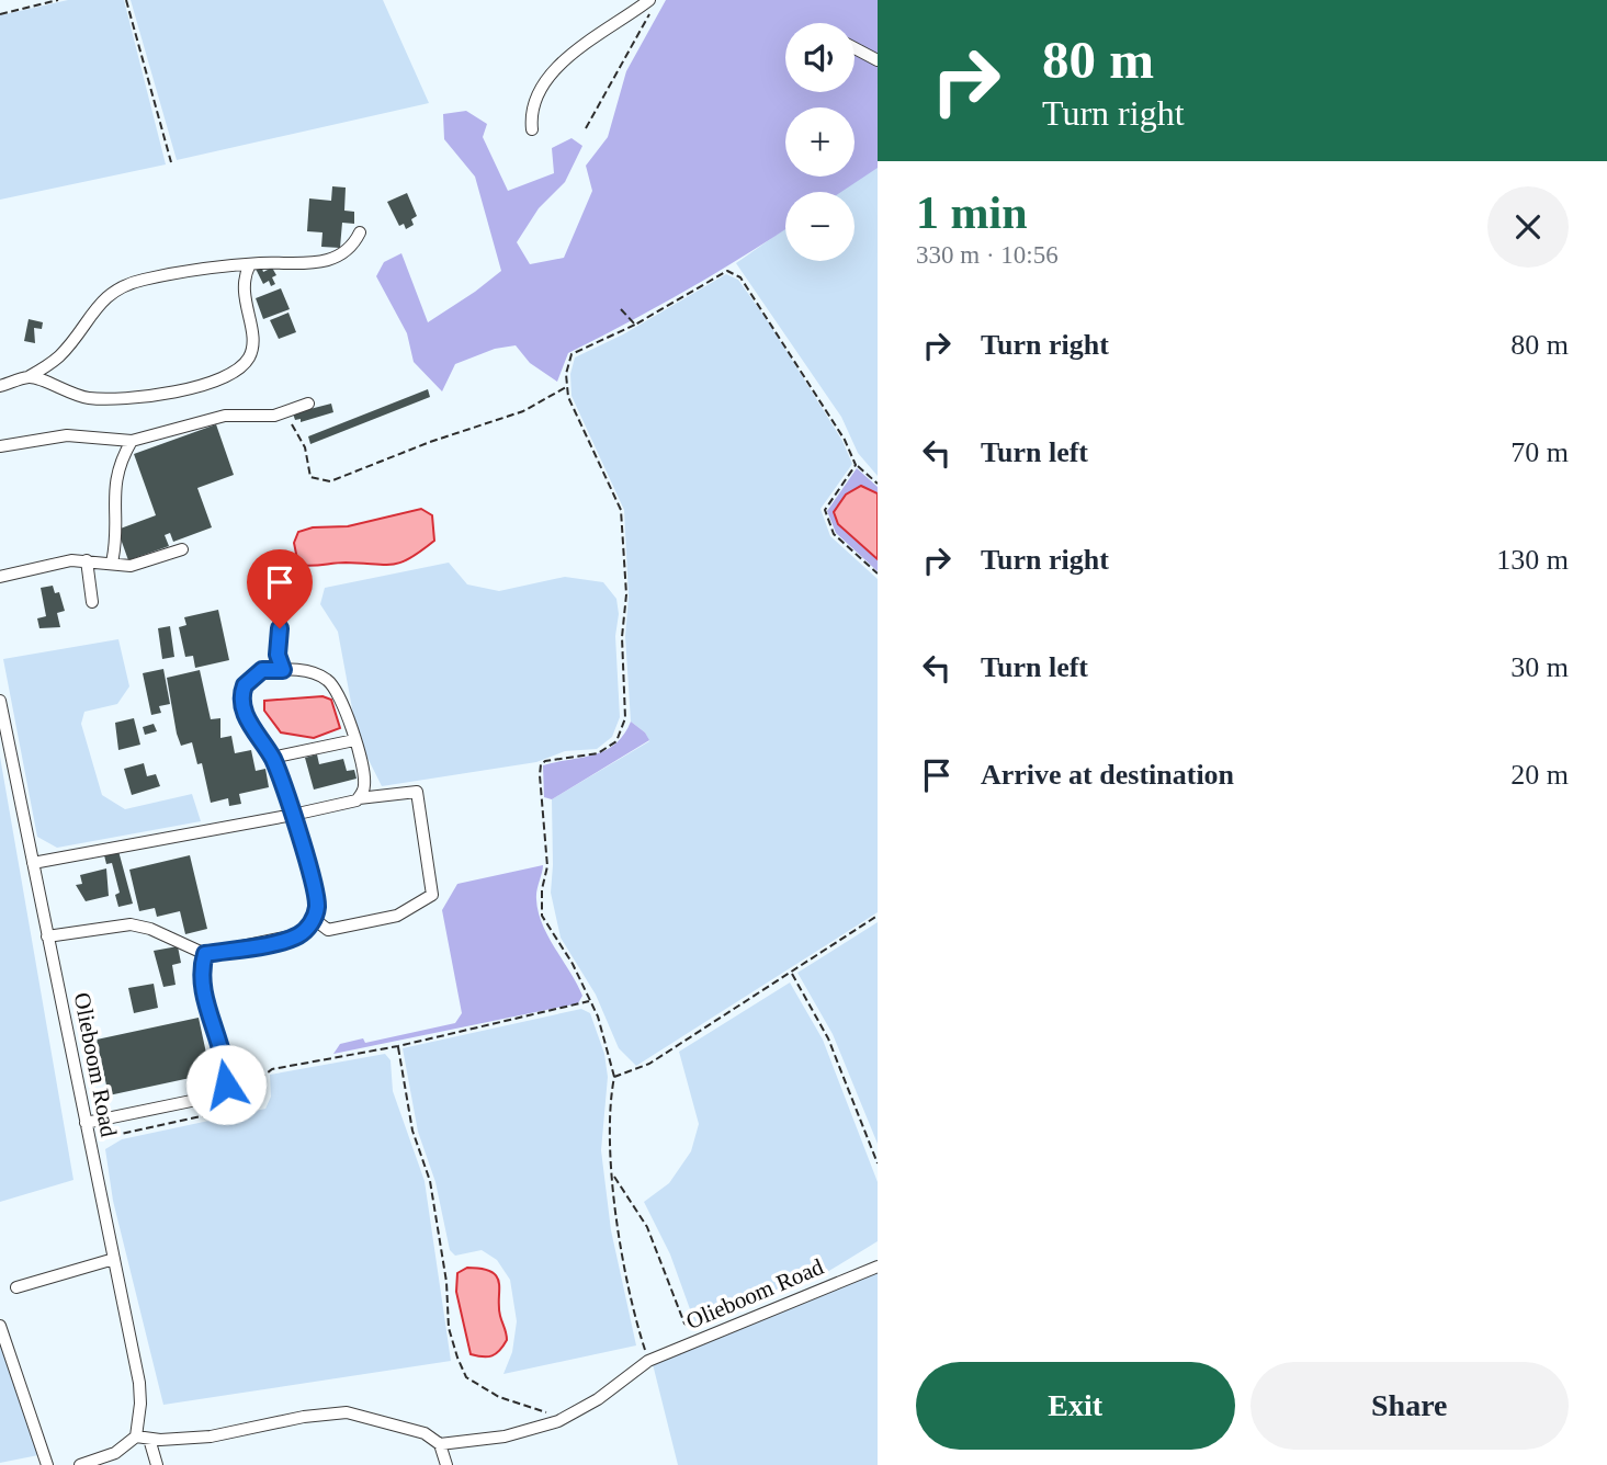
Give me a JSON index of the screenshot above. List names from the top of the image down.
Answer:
{
  "streets": {
    "street": ["Olieboom Road"]
  },
  "page": {
    "turn": ["80 m", "Turn right"],
    "map_buttons": ["+", "−"],
    "heading": ["1 min", "330 m · 10:56"],
    "list": [
      {
        "name": "Turn right",
        "value": "80 m"
      },
      {
        "name": "Turn left",
        "value": "70 m"
      },
      {
        "name": "Turn right",
        "value": "130 m"
      },
      {
        "name": "Turn left",
        "value": "30 m"
      },
      {
        "name": "Arrive at destination",
        "value": "20 m"
      }
    ],
    "buttons": ["Exit", "Share"]
  }
}
